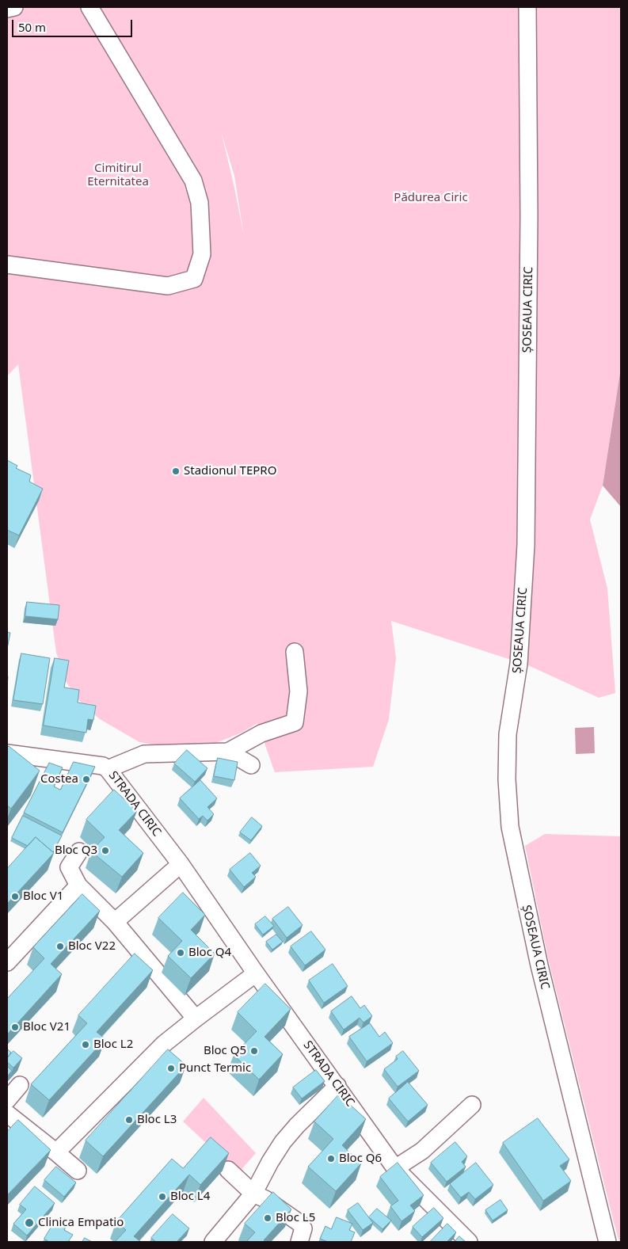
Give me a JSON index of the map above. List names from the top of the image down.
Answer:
{
  "streets": {
    "street": ["ȘOSEAUA CIRIC", "STRADA CIRIC"]
  },
  "parks": ["Cimitirul Eternitatea", "Pădurea Ciric"],
  "places": [
    "Stadionul TEPRO",
    "Costea",
    "Bloc Q3",
    "Bloc V1",
    "Bloc V22",
    "Bloc Q4",
    "Bloc V21",
    "Bloc L2",
    "Bloc Q5",
    "Punct Termic",
    "Bloc L3",
    "Bloc Q6",
    "Bloc L4",
    "Bloc L5",
    "Clinica Empatio"
  ],
  "scale_bar": "50 m"
}
